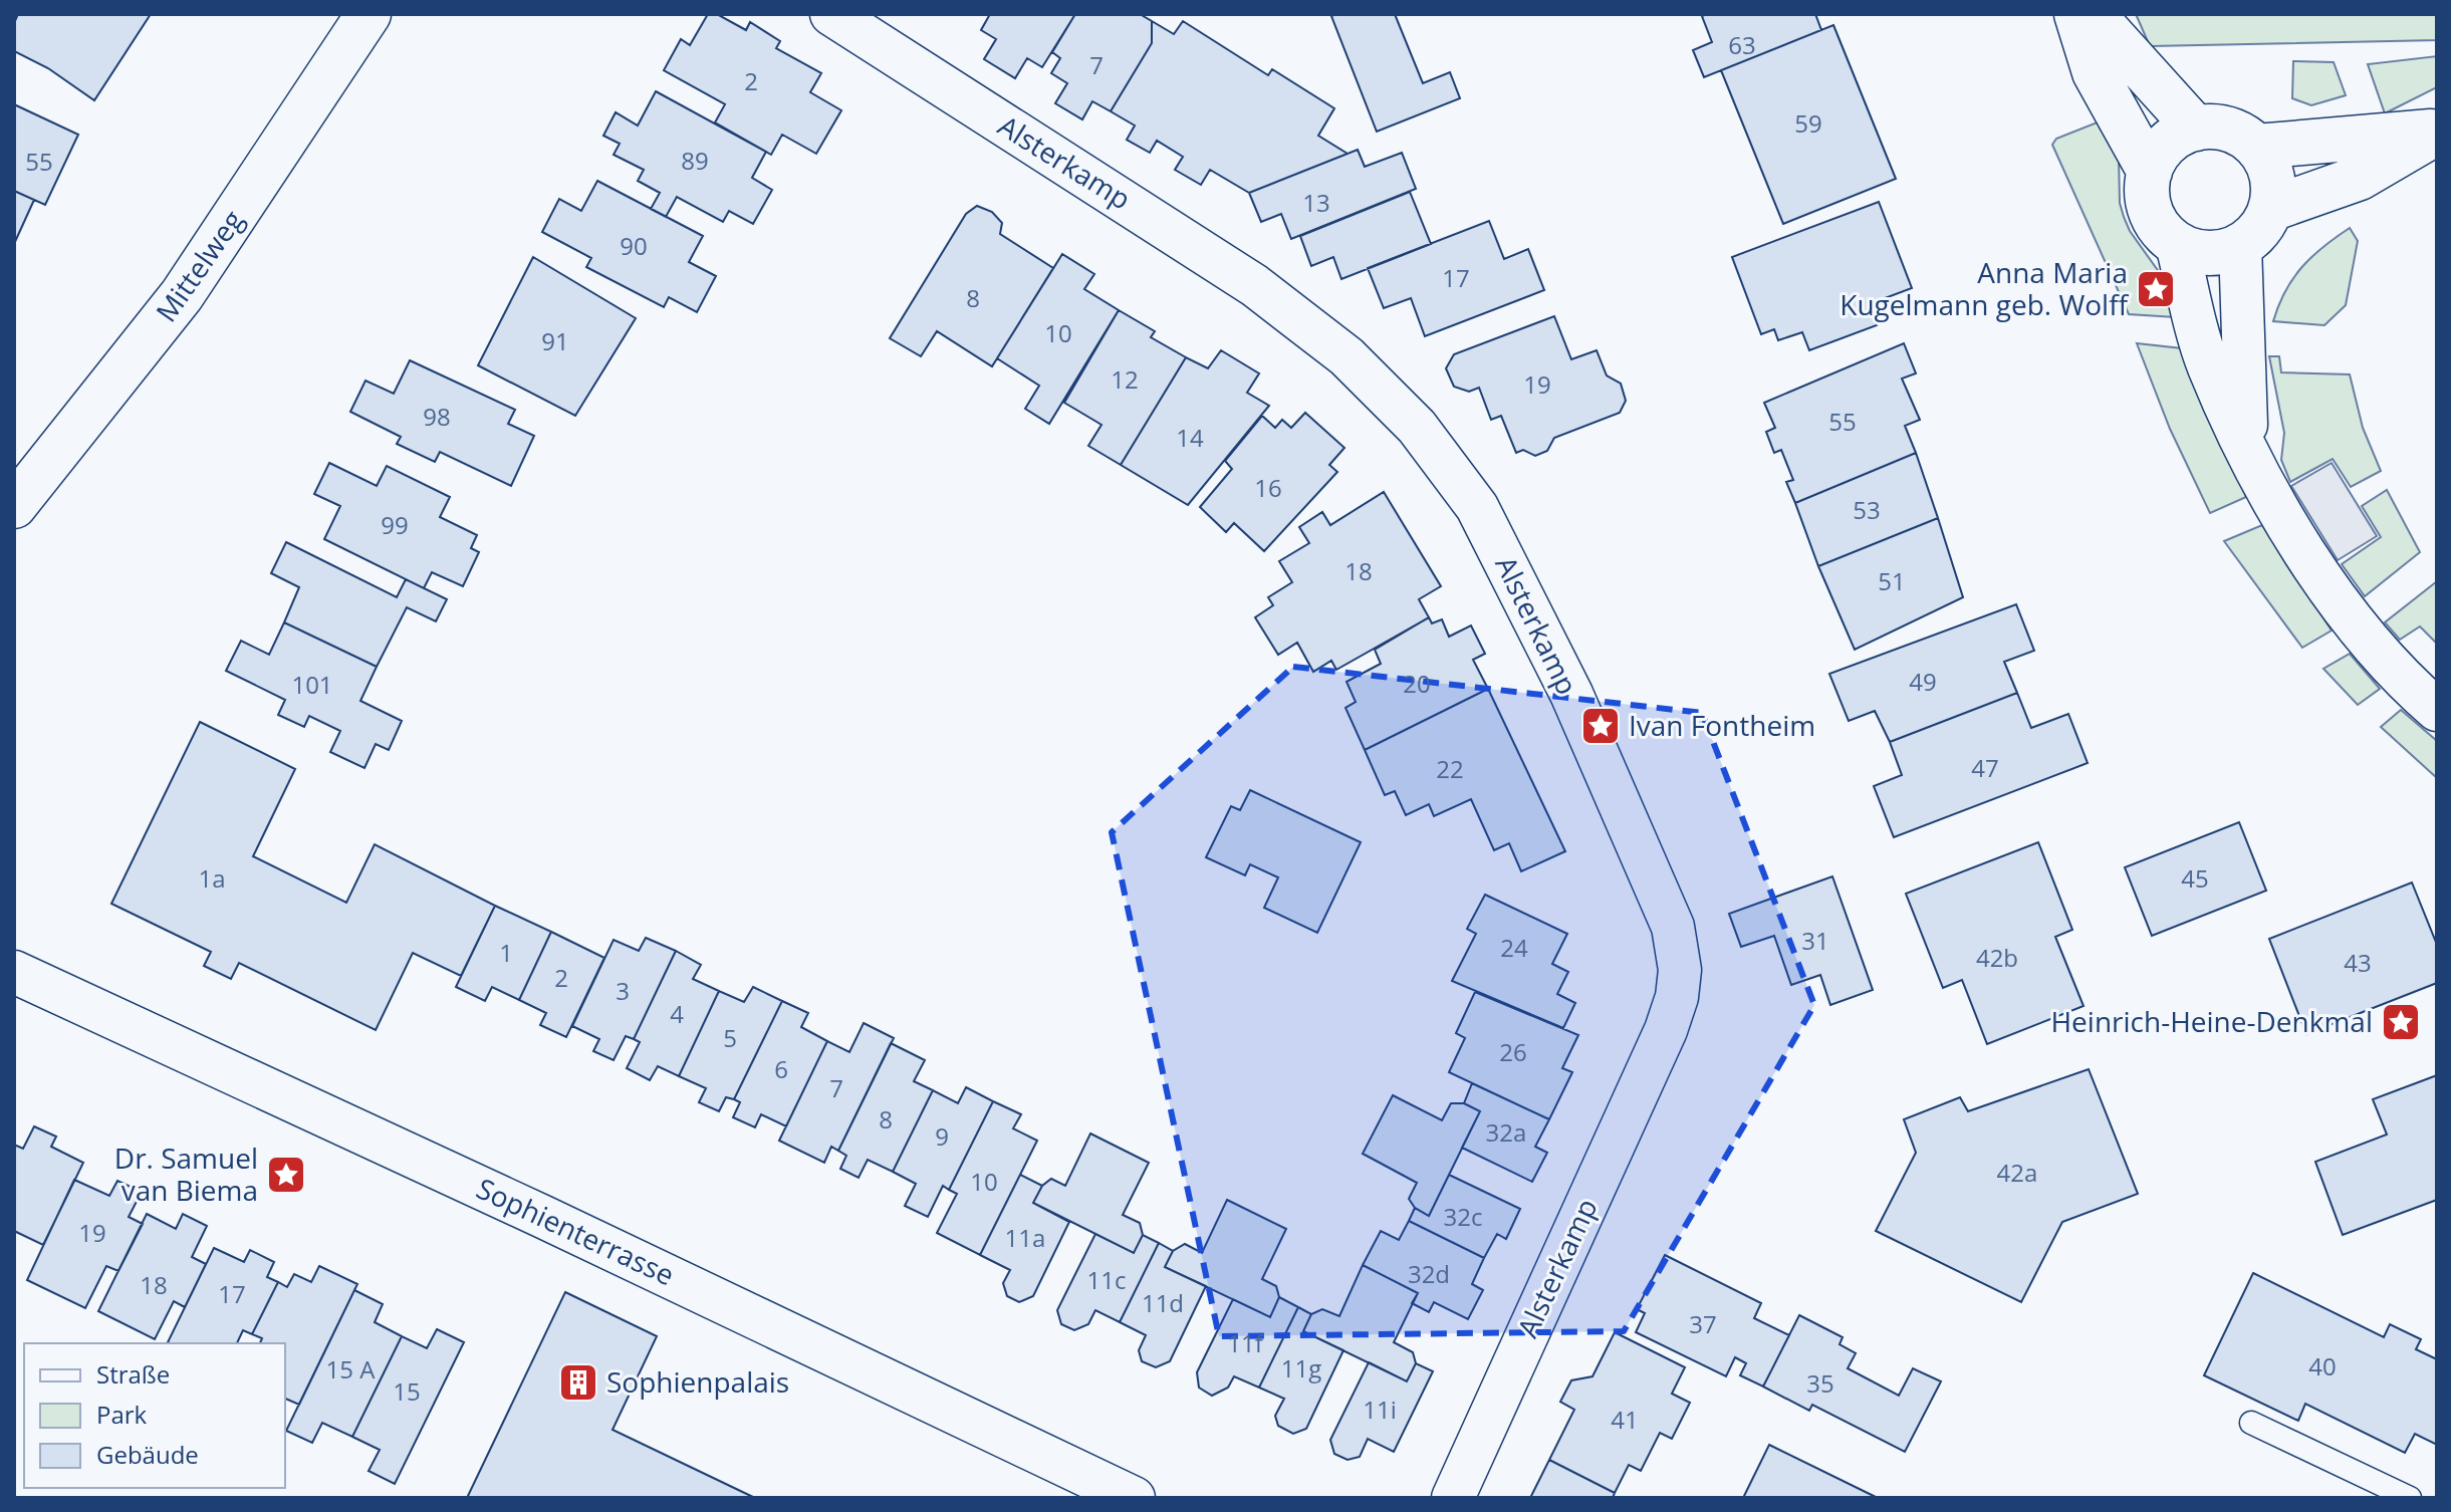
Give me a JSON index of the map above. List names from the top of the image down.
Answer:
{
  "streets": {
    "street": ["Alsterkamp", "Mittelweg", "Sophienterrasse"]
  },
  "places": {
    "place": [
      "Anna Maria Kugelmann geb. Wolff",
      "Ivan Fontheim",
      "Heinrich-Heine-Denkmal",
      "Dr. Samuel van Biema"
    ],
    "building": ["Sophienpalais"]
  },
  "house_numbers": [
    "63",
    "7",
    "2",
    "59",
    "89",
    "55",
    "13",
    "90",
    "17",
    "8",
    "10",
    "91",
    "12",
    "19",
    "98",
    "55",
    "14",
    "16",
    "53",
    "99",
    "18",
    "51",
    "49",
    "20",
    "101",
    "47",
    "22",
    "1a",
    "45",
    "31",
    "24",
    "1",
    "42b",
    "43",
    "2",
    "3",
    "4",
    "5",
    "26",
    "6",
    "7",
    "8",
    "32a",
    "9",
    "42a",
    "10",
    "32c",
    "19",
    "11a",
    "32d",
    "11c",
    "18",
    "17",
    "11d",
    "37",
    "11f",
    "40",
    "11g",
    "15 A",
    "35",
    "15",
    "11i",
    "41"
  ],
  "legend": ["Straße", "Park", "Gebäude"]
}
